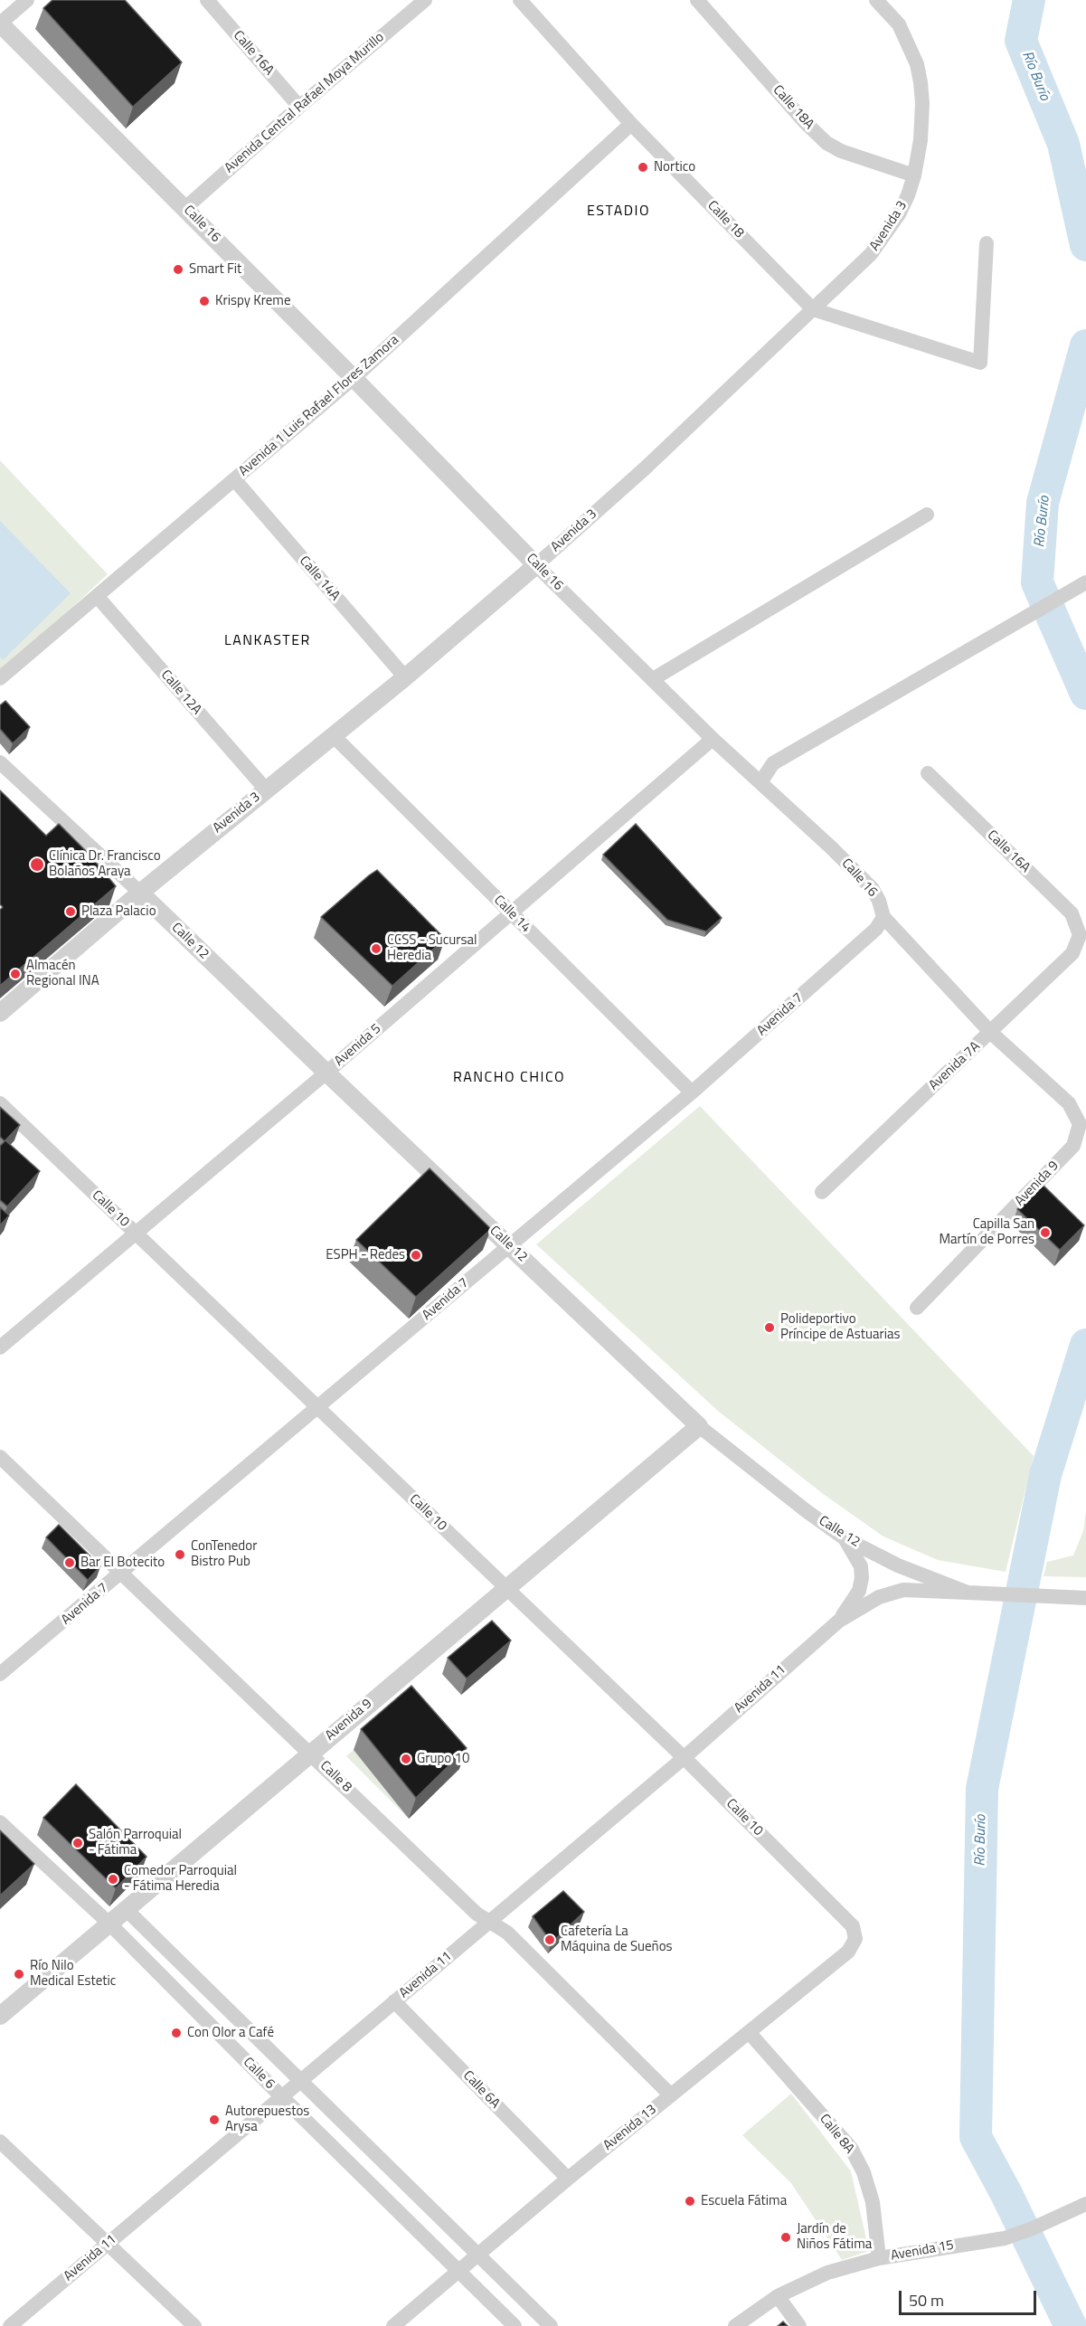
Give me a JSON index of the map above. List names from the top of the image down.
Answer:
{
  "streets": {
    "street": [
      "Calle 16A",
      "Avenida Central Rafael Moya Murillo",
      "Calle 18A",
      "Calle 18",
      "Calle 16",
      "Avenida 3",
      "Avenida 1 Luis Rafael Flores Zamora",
      "Calle 14A",
      "Calle 12A",
      "Calle 14",
      "Calle 12",
      "Avenida 7",
      "Avenida 5",
      "Avenida 7A",
      "Avenida 9",
      "Calle 10",
      "Avenida 11",
      "Calle 8",
      "Calle 6",
      "Calle 6A",
      "Avenida 13",
      "Calle 8A",
      "Avenida 15"
    ]
  },
  "crossings": [
    ["Calle 16A", "Avenida Central Rafael Moya Murillo"],
    ["Calle 16A", "Avenida 7A"],
    ["Avenida Central Rafael Moya Murillo", "Calle 16"],
    ["Calle 18A", "Avenida 3"],
    ["Calle 18", "Avenida 3"],
    ["Calle 18", "Avenida 1 Luis Rafael Flores Zamora"],
    ["Calle 16", "Avenida 3"],
    ["Calle 16", "Avenida 1 Luis Rafael Flores Zamora"],
    ["Calle 16", "Avenida 7"],
    ["Calle 16", "Avenida 5"],
    ["Calle 16", "Avenida 7A"],
    ["Calle 16", "Avenida 9"],
    ["Avenida 3", "Calle 14A"],
    ["Avenida 3", "Calle 12A"],
    ["Avenida 3", "Calle 14"],
    ["Avenida 3", "Calle 12"],
    ["Avenida 1 Luis Rafael Flores Zamora", "Calle 14A"],
    ["Avenida 1 Luis Rafael Flores Zamora", "Calle 12A"],
    ["Calle 14", "Avenida 7"],
    ["Calle 14", "Avenida 5"],
    ["Calle 12", "Avenida 7"],
    ["Calle 12", "Avenida 5"],
    ["Calle 12", "Avenida 9"],
    ["Calle 12", "Avenida 11"],
    ["Avenida 7", "Calle 10"],
    ["Avenida 7", "Calle 8"],
    ["Avenida 5", "Calle 10"],
    ["Avenida 9", "Calle 10"],
    ["Avenida 9", "Calle 8"],
    ["Avenida 9", "Calle 6"],
    ["Calle 10", "Avenida 11"],
    ["Calle 10", "Avenida 13"],
    ["Avenida 11", "Calle 8"],
    ["Avenida 11", "Calle 6"],
    ["Avenida 11", "Calle 6A"],
    ["Calle 8", "Avenida 13"],
    ["Calle 6", "Avenida 13"],
    ["Calle 6A", "Avenida 13"],
    ["Avenida 13", "Calle 8A"],
    ["Calle 8A", "Avenida 15"]
  ],
  "districts": ["ESTADIO", "LANKASTER", "RANCHO CHICO"],
  "water": ["Río Burío"],
  "places": [
    "Nortico",
    "Smart Fit",
    "Krispy Kreme",
    "Clínica Dr. Francisco Bolaños Araya",
    "Plaza Palacio",
    "CCSS - Sucursal Heredia",
    "Almacén Regional INA",
    "Capilla San Martín de Porres",
    "ESPH - Redes",
    "Polideportivo Príncipe de Astuarias",
    "ConTenedor Bistro Pub",
    "Bar El Botecito",
    "Grupo 10",
    "Salón Parroquial - Fátima",
    "Comedor Parroquial - Fátima Heredia",
    "Cafetería La Máquina de Sueños",
    "Río Nilo Medical Estetic",
    "Con Olor a Café",
    "Autorepuestos Arysa",
    "Escuela Fátima",
    "Jardín de Niños Fátima"
  ],
  "scale_bar": "50 m"
}
